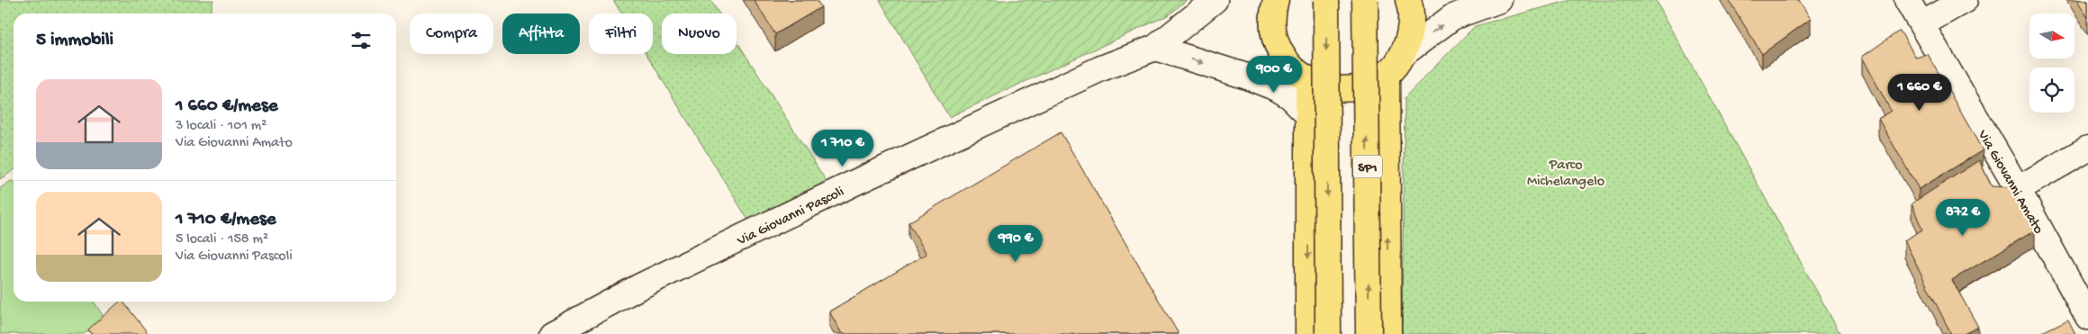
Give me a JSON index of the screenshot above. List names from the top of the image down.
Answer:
{
  "streets": {
    "main road": ["SP1"],
    "street": ["Via Giovanni Amato", "Via Giovanni Pascoli"]
  },
  "parks": ["Parco Michelangelo"],
  "north": "right",
  "page": {
    "chip": [
      "Compra",
      "Affitta",
      "Filtri",
      "Nuovo"
    ],
    "heading": "5 immobili",
    "price": [
      "900 €",
      "1 660 €",
      "1 710 €",
      "872 €",
      "990 €"
    ],
    "list": [
      {
        "name": "1 660 €/mese",
        "note": "3 locali · 101 m² · Via Giovanni Amato"
      },
      {
        "name": "1 710 €/mese",
        "note": "5 locali · 158 m² · Via Giovanni Pascoli"
      }
    ]
  }
}
